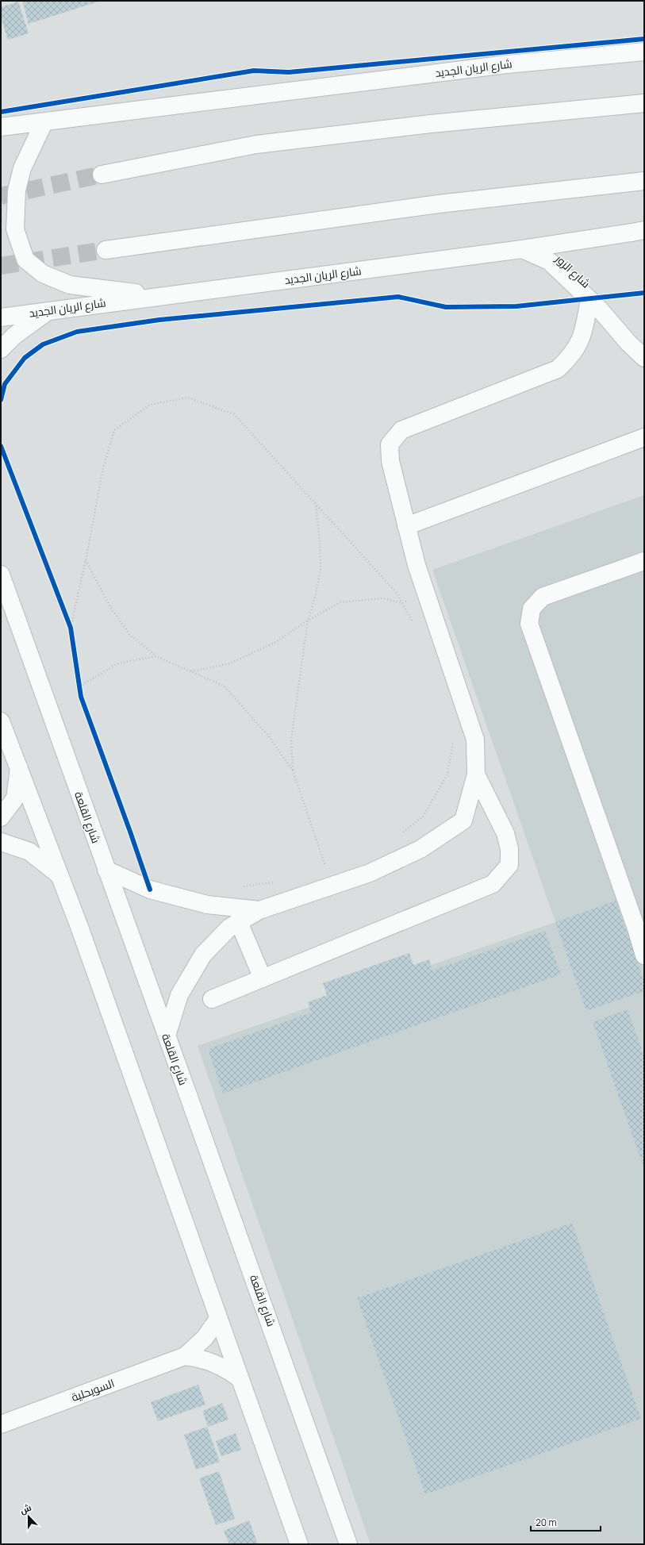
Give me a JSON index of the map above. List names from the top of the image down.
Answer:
{
  "streets": {
    "main road": [
      "شارع الريان الجديد",
      "شارع الزور",
      "شارع القلعة",
      "السويحلية"
    ]
  },
  "crossings": [
    ["شارع الريان الجديد", "شارع الزور"]
  ],
  "scale_bar": "20 m",
  "north": "top"
}
